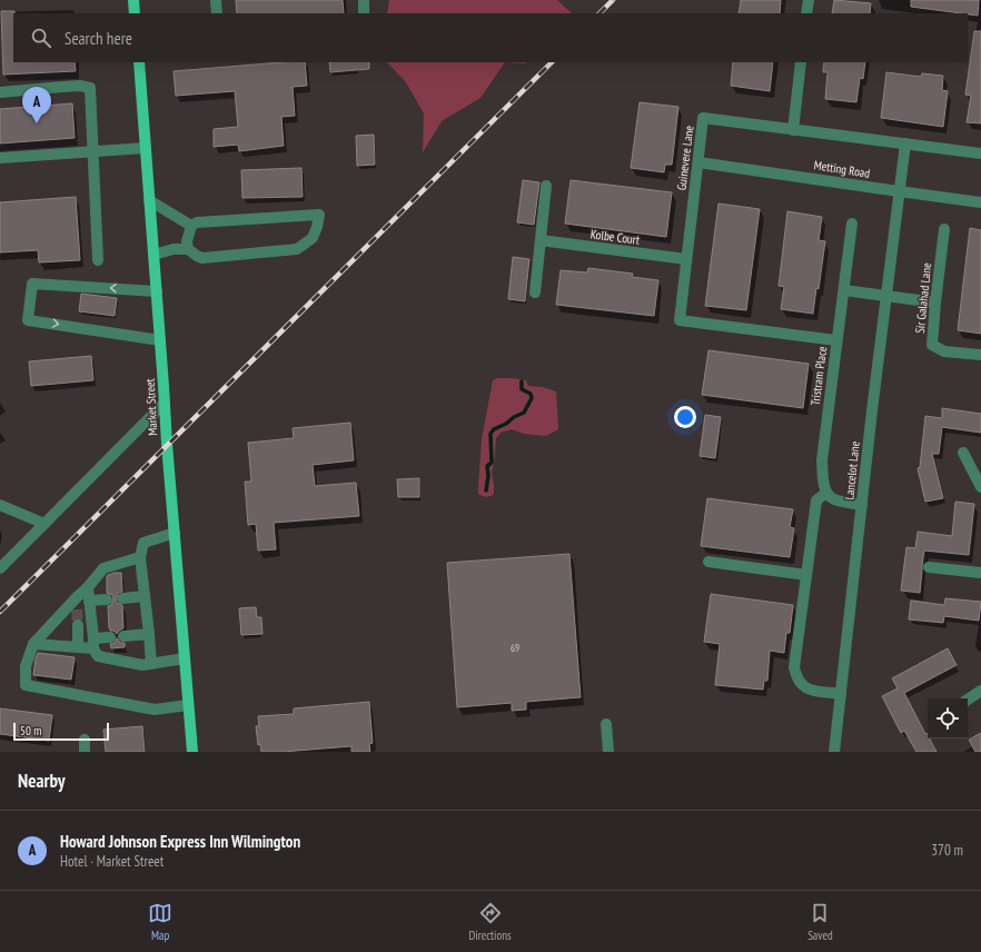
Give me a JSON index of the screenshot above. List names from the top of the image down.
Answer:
{
  "streets": {
    "main road": ["Market Street"],
    "street": [
      "Guinevere Lane",
      "Metting Road",
      "Kolbe Court",
      "Sir Galahad Lane",
      "Tristram Place",
      "Lancelot Lane"
    ]
  },
  "crossings": [
    ["Guinevere Lane", "Metting Road"],
    ["Guinevere Lane", "Kolbe Court"],
    ["Guinevere Lane", "Tristram Place"],
    ["Guinevere Lane", "Lancelot Lane"],
    ["Metting Road", "Lancelot Lane"]
  ],
  "house_numbers": ["69"],
  "scale_bar": "50 m",
  "page": {
    "search": "Search here",
    "pins": "A",
    "scale": "50 m",
    "heading": "Nearby",
    "list": [
      {
        "mark": "A",
        "name": "Howard Johnson Express Inn Wilmington",
        "note": "Hotel · Market Street",
        "value": "370 m"
      }
    ],
    "nav": ["Map", "Directions", "Saved"]
  }
}
